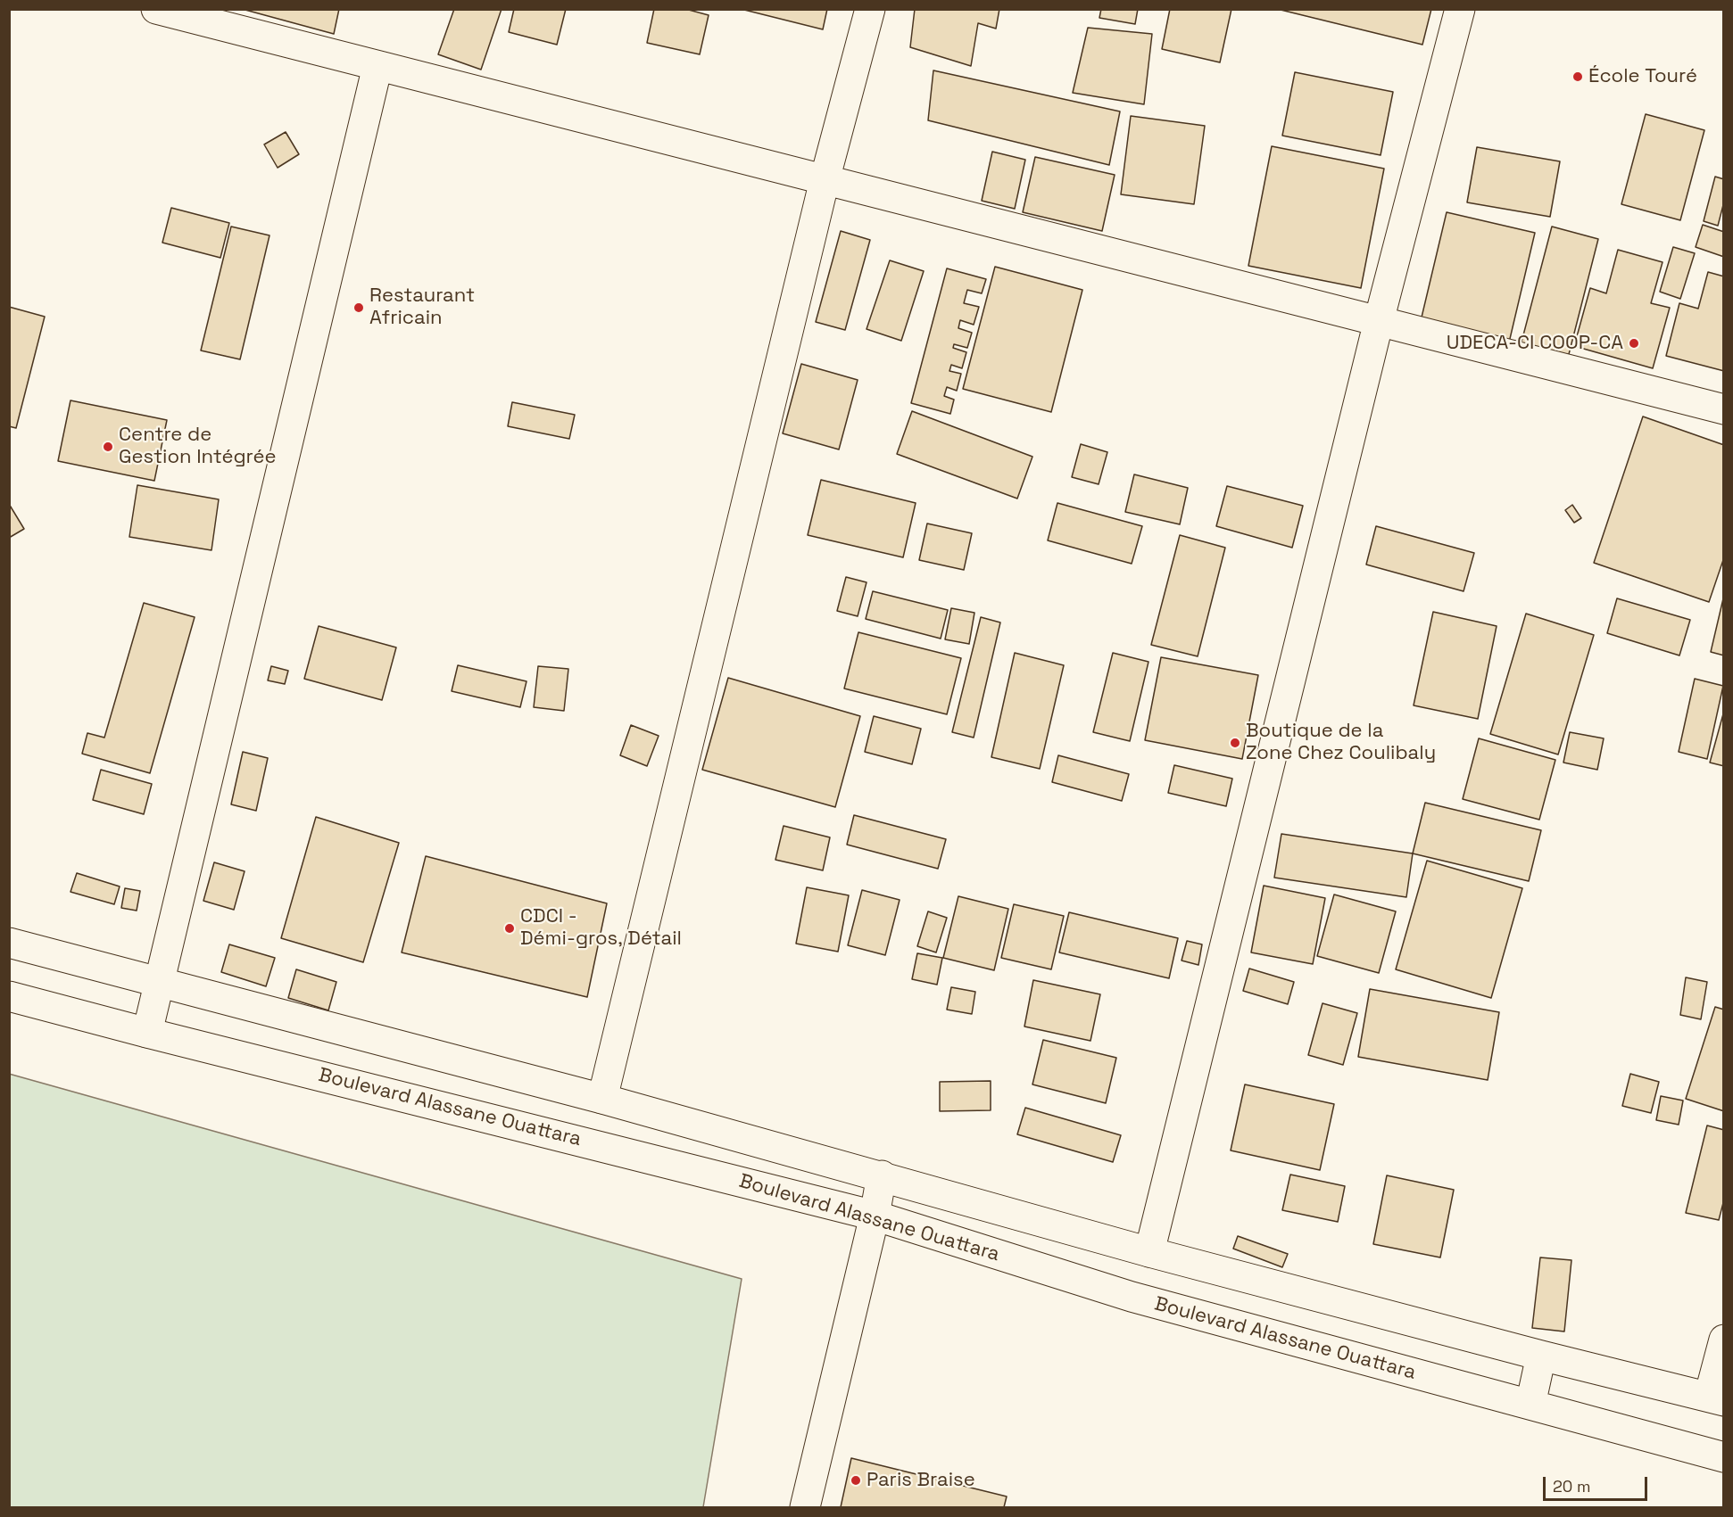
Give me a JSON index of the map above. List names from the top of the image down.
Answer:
{
  "streets": {
    "street": ["Boulevard Alassane Ouattara"]
  },
  "places": [
    "École Touré",
    "Restaurant Africain",
    "UDECA-CI COOP-CA",
    "Centre de Gestion Intégrée",
    "Boutique de la Zone Chez Coulibaly",
    "CDCI - Démi-gros, Détail",
    "Paris Braise"
  ],
  "scale_bar": "20 m"
}
